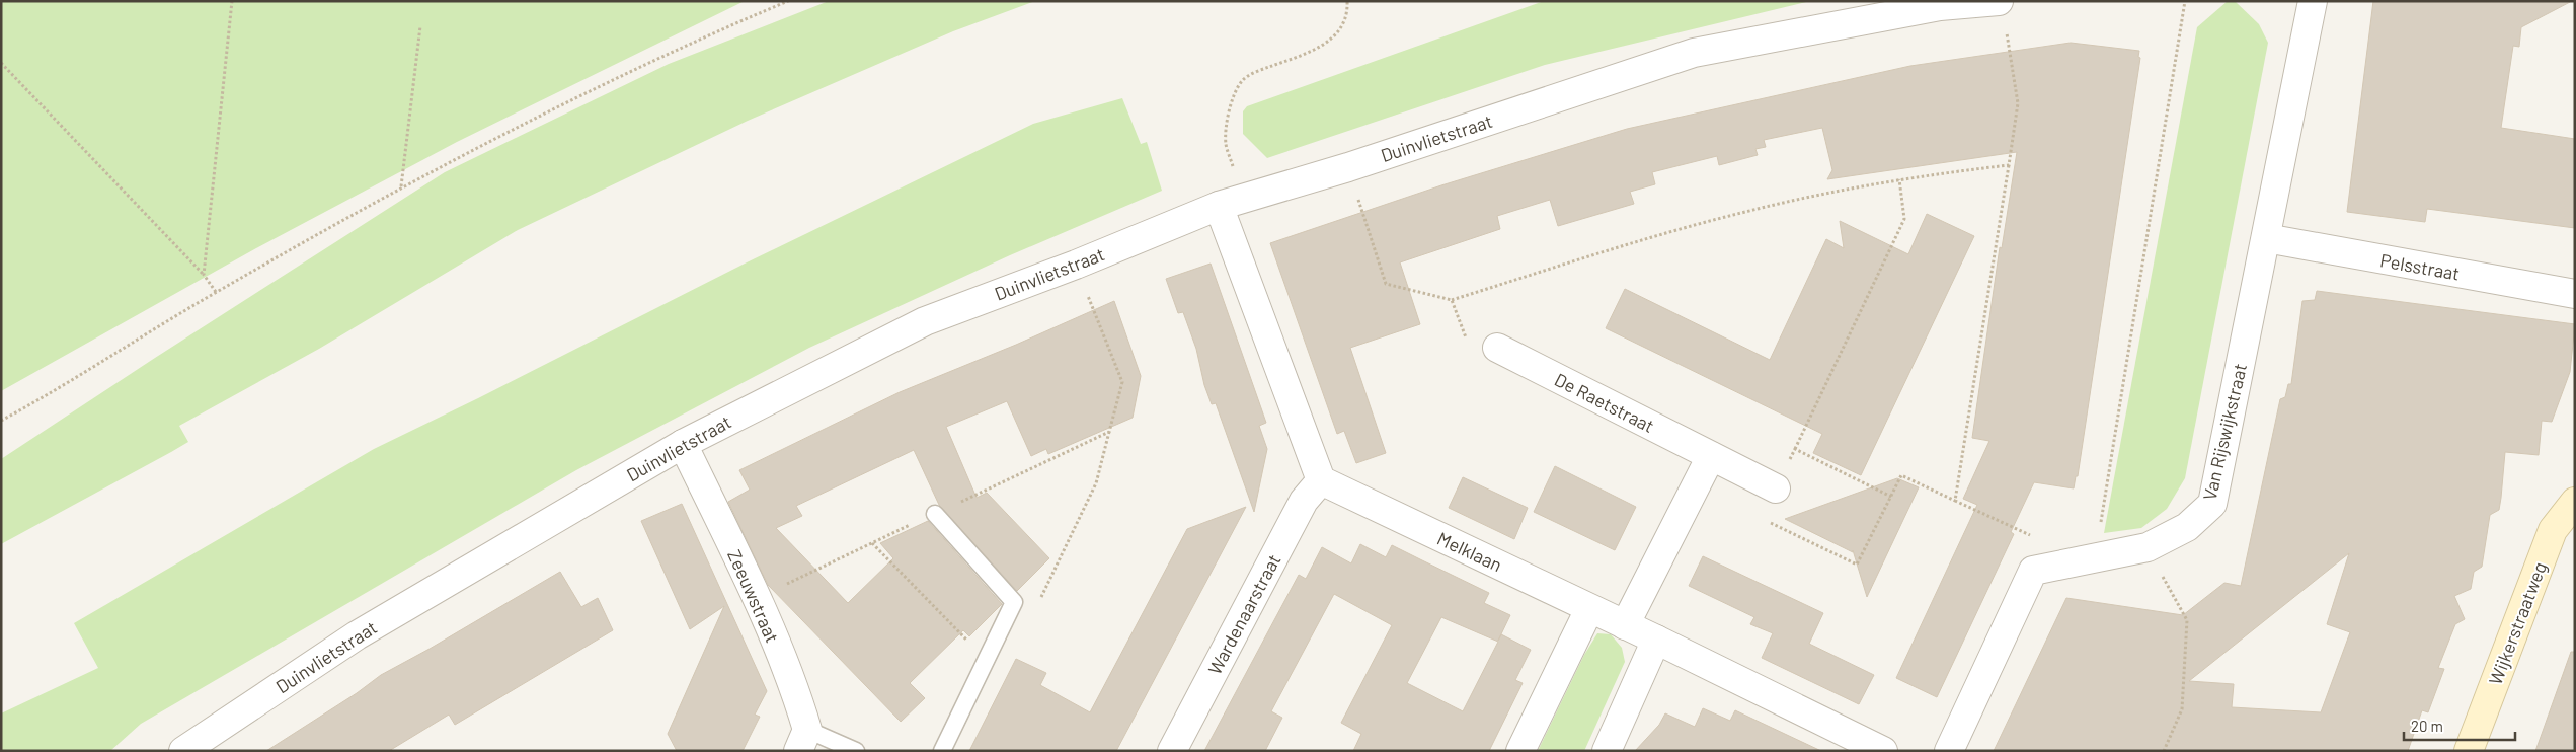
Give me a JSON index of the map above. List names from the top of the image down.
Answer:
{
  "streets": {
    "street": [
      "Duinvlietstraat",
      "Pelsstraat",
      "De Raetstraat",
      "Van Rijswijkstraat",
      "Melklaan",
      "Zeeuwstraat",
      "Wardenaarstraat",
      "Wijkerstraatweg"
    ]
  },
  "crossings": [
    ["Duinvlietstraat", "Zeeuwstraat"],
    ["Pelsstraat", "Van Rijswijkstraat"],
    ["Melklaan", "Wardenaarstraat"]
  ],
  "scale_bar": "20 m"
}
